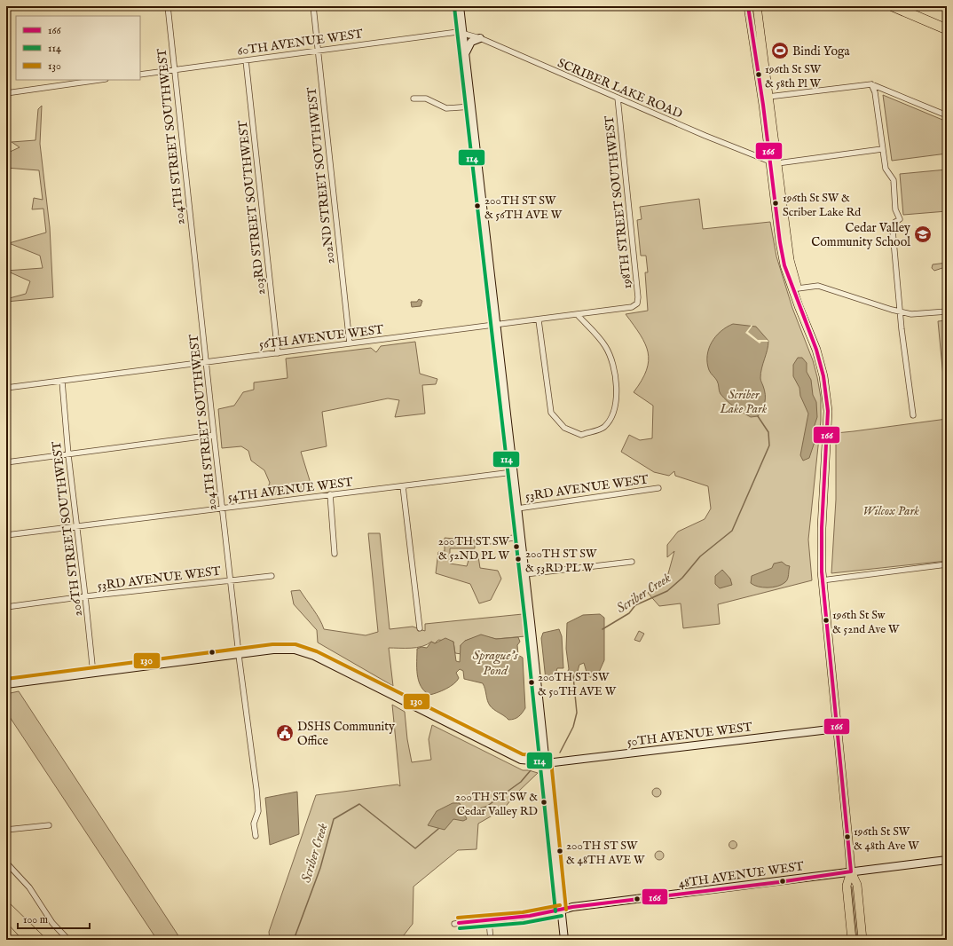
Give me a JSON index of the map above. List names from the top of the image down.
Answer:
{
  "streets": {
    "street": [
      "60TH AVENUE WEST",
      "SCRIBER LAKE ROAD",
      "204TH STREET SOUTHWEST",
      "202ND STREET SOUTHWEST",
      "198TH STREET SOUTHWEST",
      "203RD STREET SOUTHWEST",
      "56TH AVENUE WEST",
      "53RD AVENUE WEST",
      "54TH AVENUE WEST",
      "206TH STREET SOUTHWEST",
      "50TH AVENUE WEST",
      "48TH AVENUE WEST"
    ]
  },
  "crossings": [
    ["60TH AVENUE WEST", "SCRIBER LAKE ROAD"],
    ["60TH AVENUE WEST", "204TH STREET SOUTHWEST"],
    ["60TH AVENUE WEST", "202ND STREET SOUTHWEST"],
    ["60TH AVENUE WEST", "203RD STREET SOUTHWEST"],
    ["SCRIBER LAKE ROAD", "198TH STREET SOUTHWEST"],
    ["204TH STREET SOUTHWEST", "56TH AVENUE WEST"],
    ["204TH STREET SOUTHWEST", "53RD AVENUE WEST"],
    ["204TH STREET SOUTHWEST", "54TH AVENUE WEST"],
    ["204TH STREET SOUTHWEST", "50TH AVENUE WEST"],
    ["202ND STREET SOUTHWEST", "56TH AVENUE WEST"],
    ["198TH STREET SOUTHWEST", "56TH AVENUE WEST"],
    ["203RD STREET SOUTHWEST", "56TH AVENUE WEST"],
    ["56TH AVENUE WEST", "206TH STREET SOUTHWEST"],
    ["53RD AVENUE WEST", "206TH STREET SOUTHWEST"],
    ["54TH AVENUE WEST", "206TH STREET SOUTHWEST"],
    ["206TH STREET SOUTHWEST", "50TH AVENUE WEST"]
  ],
  "water": ["Scriber Creek", "Sprague's Pond"],
  "parks": ["Scriber Lake Park", "Wilcox Park"],
  "places": {
    "sports": ["Bindi Yoga"],
    "other": [
      "196th St SW & 58th Pl W",
      "196th St SW & Scriber Lake Rd",
      "200TH ST SW & 56TH AVE W",
      "200TH ST SW & 52ND PL W",
      "200TH ST SW & 53RD PL W",
      "196th St Sw & 52nd Ave W",
      "200TH ST SW & 50TH AVE W",
      "200TH ST SW & Cedar Valley RD",
      "196th St SW & 48th Ave W",
      "200TH ST SW & 48TH AVE W"
    ],
    "school or university": ["Cedar Valley Community School"],
    "public building": ["DSHS Community Office"]
  },
  "lines": ["transit line 166", "transit line 114", "transit line 130"],
  "legend": ["166", "114", "130"],
  "scale_bar": "100 m"
}
